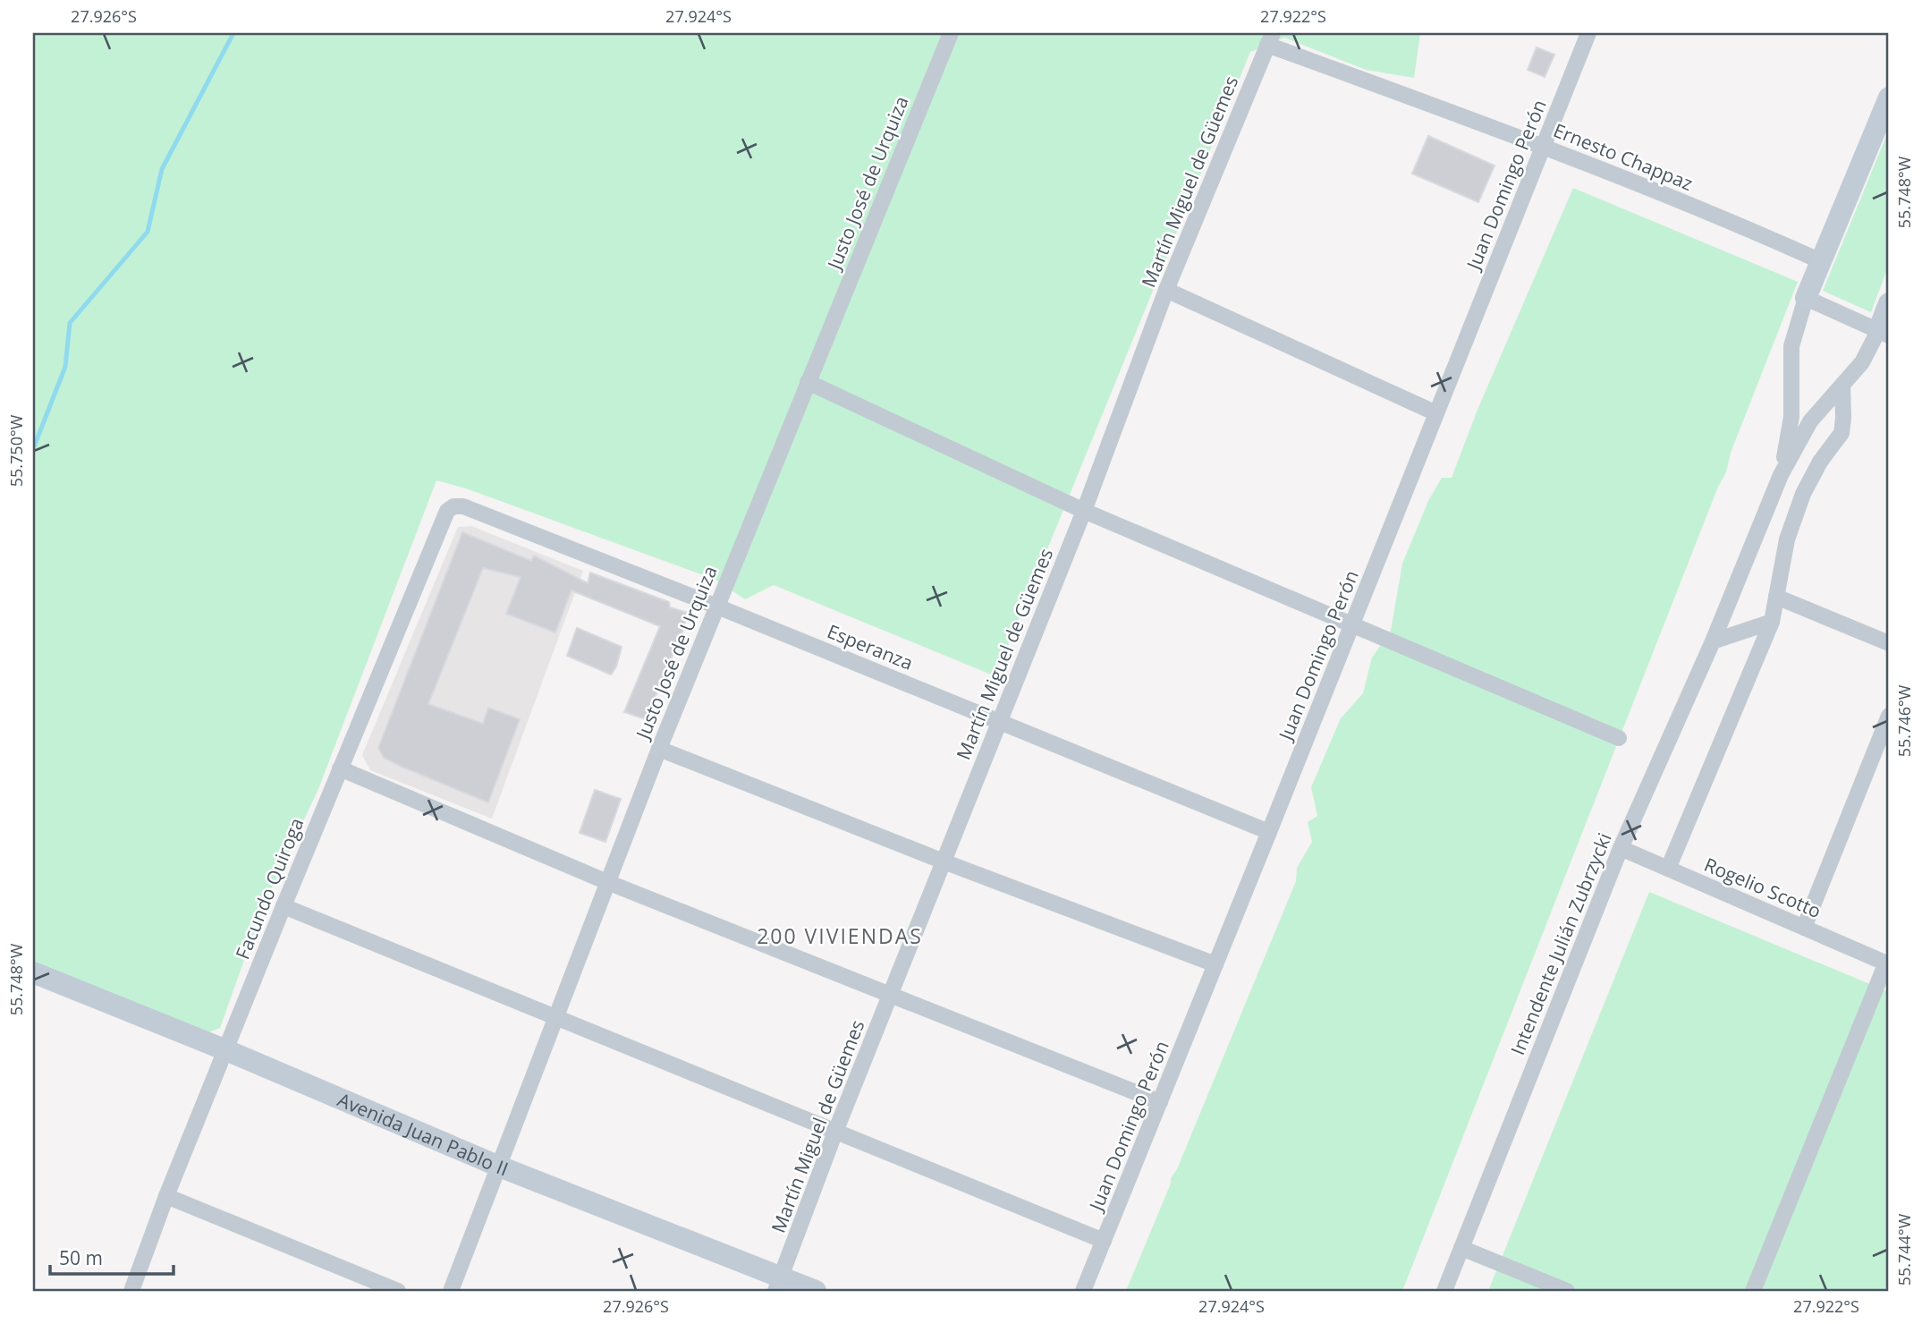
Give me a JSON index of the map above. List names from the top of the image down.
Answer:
{
  "streets": {
    "street": [
      "Ernesto Chappaz",
      "Martín Miguel de Güemes",
      "Justo José de Urquiza",
      "Juan Domingo Perón",
      "Esperanza",
      "Rogelio Scotto",
      "Facundo Quiroga",
      "Intendente Julián Zubrzycki",
      "Avenida Juan Pablo II"
    ]
  },
  "crossings": [
    ["Ernesto Chappaz", "Martín Miguel de Güemes"],
    ["Ernesto Chappaz", "Juan Domingo Perón"],
    ["Martín Miguel de Güemes", "Esperanza"],
    ["Martín Miguel de Güemes", "Avenida Juan Pablo II"],
    ["Justo José de Urquiza", "Esperanza"],
    ["Justo José de Urquiza", "Avenida Juan Pablo II"],
    ["Juan Domingo Perón", "Esperanza"],
    ["Esperanza", "Facundo Quiroga"],
    ["Rogelio Scotto", "Intendente Julián Zubrzycki"],
    ["Facundo Quiroga", "Avenida Juan Pablo II"]
  ],
  "districts": ["200 VIVIENDAS"],
  "scale_bar": "50 m",
  "coordinates": [
    "27.926°S",
    "27.924°S",
    "27.922°S",
    "55.748°W",
    "55.750°W",
    "55.746°W",
    "55.744°W"
  ]
}
